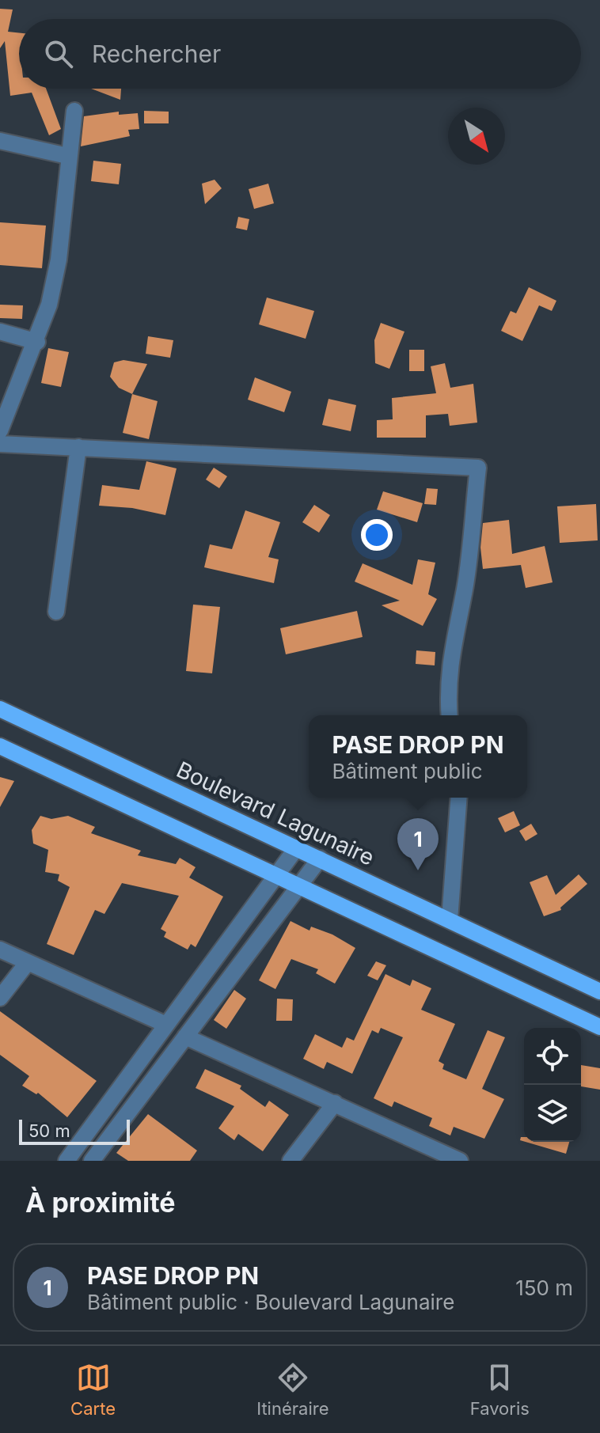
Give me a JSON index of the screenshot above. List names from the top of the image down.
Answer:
{
  "streets": {
    "main road": ["Boulevard Lagunaire"]
  },
  "scale_bar": "50 m",
  "north": "bottom right",
  "page": {
    "search": "Rechercher",
    "popup": ["PASE DROP PN", "Bâtiment public"],
    "pins": "1",
    "scale": "50 m",
    "heading": "À proximité",
    "list": [
      {
        "mark": "1",
        "name": "PASE DROP PN",
        "note": "Bâtiment public · Boulevard Lagunaire",
        "value": "150 m"
      }
    ],
    "nav": ["Carte", "Itinéraire", "Favoris"]
  }
}
